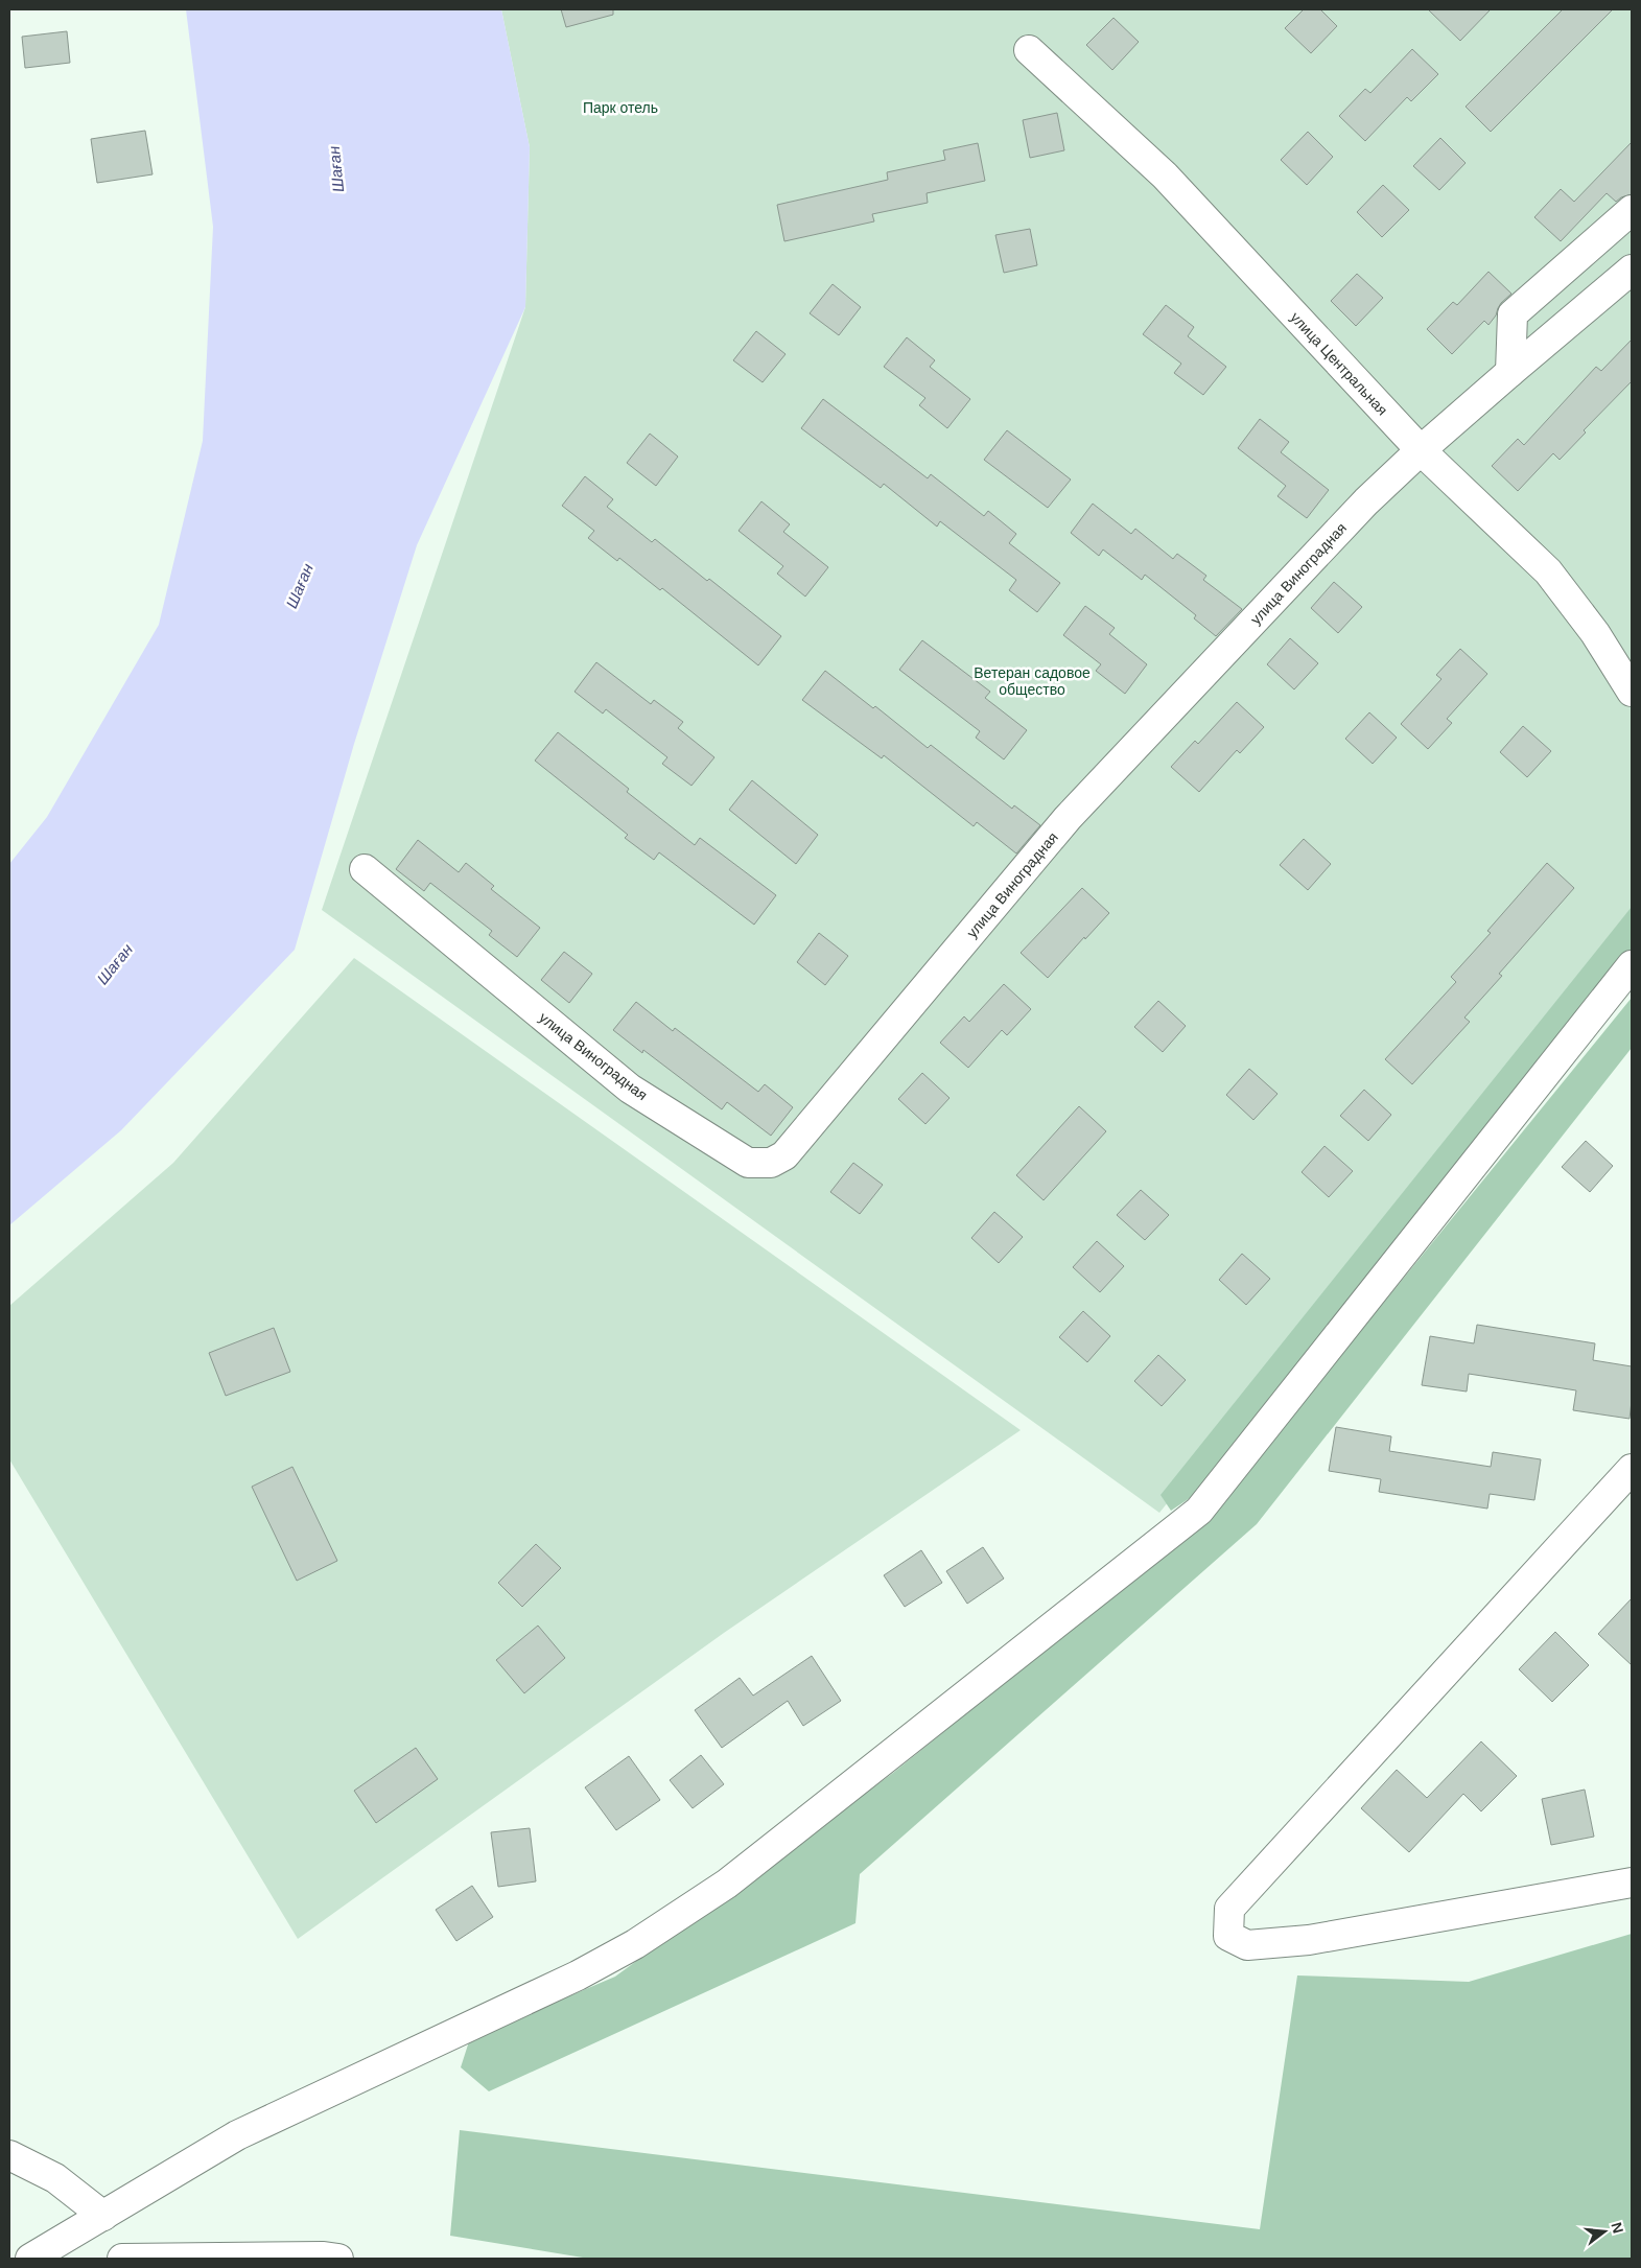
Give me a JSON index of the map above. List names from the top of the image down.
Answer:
{
  "streets": {
    "street": ["улица Центральная", "улица Виноградная"]
  },
  "crossings": [
    ["улица Центральная", "улица Виноградная"]
  ],
  "water": ["Шаған"],
  "parks": ["Парк отель", "Ветеран садовое общество"],
  "north": "right"
}
